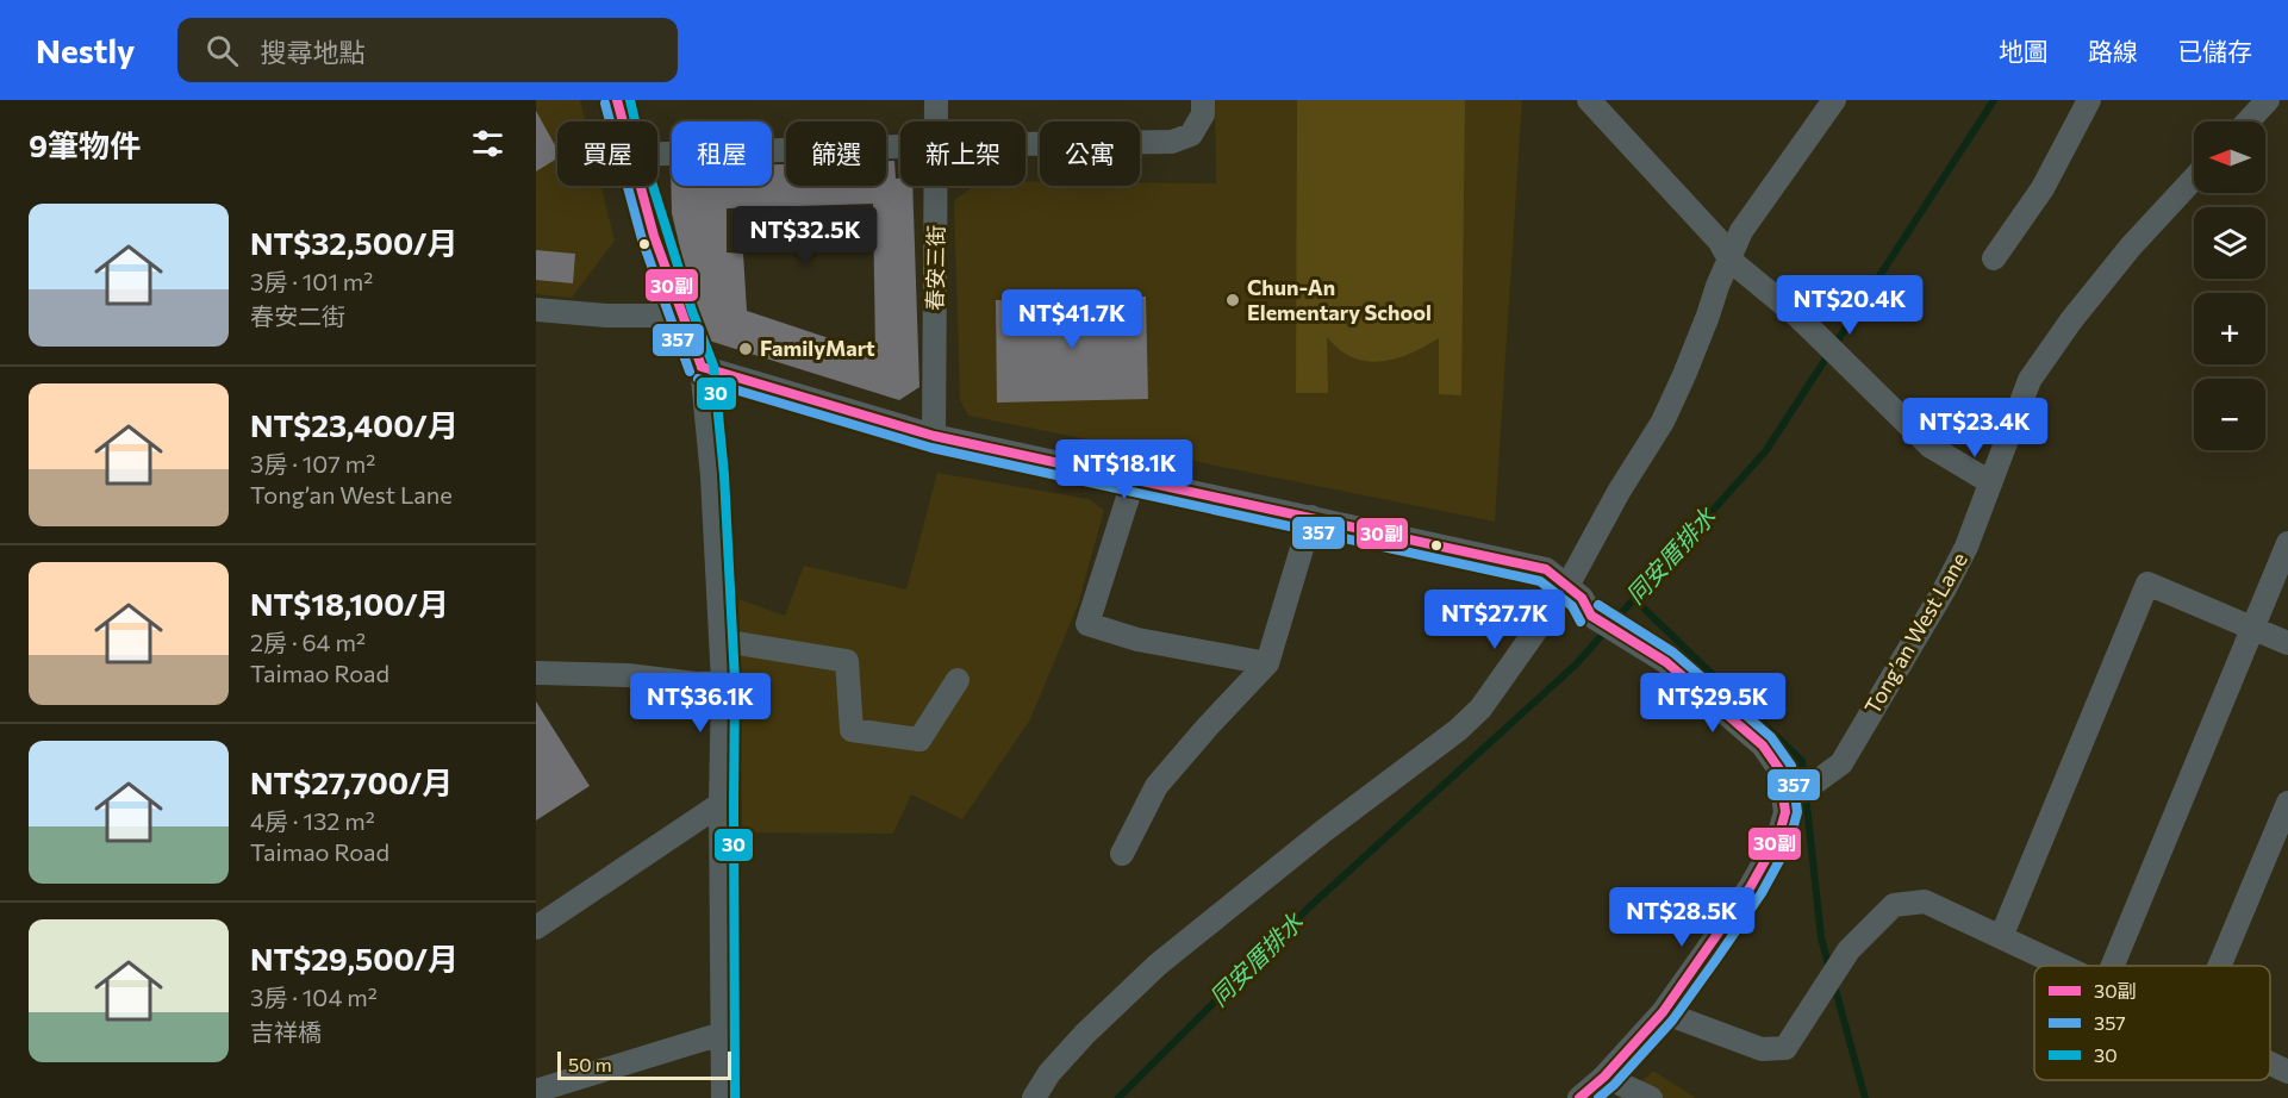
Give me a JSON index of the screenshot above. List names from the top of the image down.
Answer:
{
  "streets": {
    "street": ["春安三街", "Tong’an West Lane"]
  },
  "water": ["同安厝排水"],
  "places": ["Chun-An Elementary School", "FamilyMart"],
  "lines": ["transit line 30副", "transit line 30", "transit line 357"],
  "legend": ["30副", "357", "30"],
  "scale_bar": "50 m",
  "north": "left",
  "page": {
    "header": "Nestly",
    "search": "搜尋地點",
    "nav": ["地圖", "路線", "已儲存"],
    "heading": "9筆物件",
    "map_buttons": ["+", "−"],
    "chip": [
      "買屋",
      "租屋",
      "篩選",
      "新上架",
      "公寓"
    ],
    "list": [
      {
        "name": "NT$32,500/月",
        "note": "3房 · 101 m² · 春安二街"
      },
      {
        "name": "NT$23,400/月",
        "note": "3房 · 107 m² · Tong’an West Lane"
      },
      {
        "name": "NT$18,100/月",
        "note": "2房 · 64 m² · Taimao Road"
      },
      {
        "name": "NT$27,700/月",
        "note": "4房 · 132 m² · Taimao Road"
      },
      {
        "name": "NT$29,500/月",
        "note": "3房 · 104 m² · 吉祥橋"
      }
    ],
    "price": [
      "NT$32.5K",
      "NT$20.4K",
      "NT$41.7K",
      "NT$23.4K",
      "NT$18.1K",
      "NT$27.7K",
      "NT$36.1K",
      "NT$29.5K",
      "NT$28.5K"
    ],
    "scale": "50 m"
  }
}
